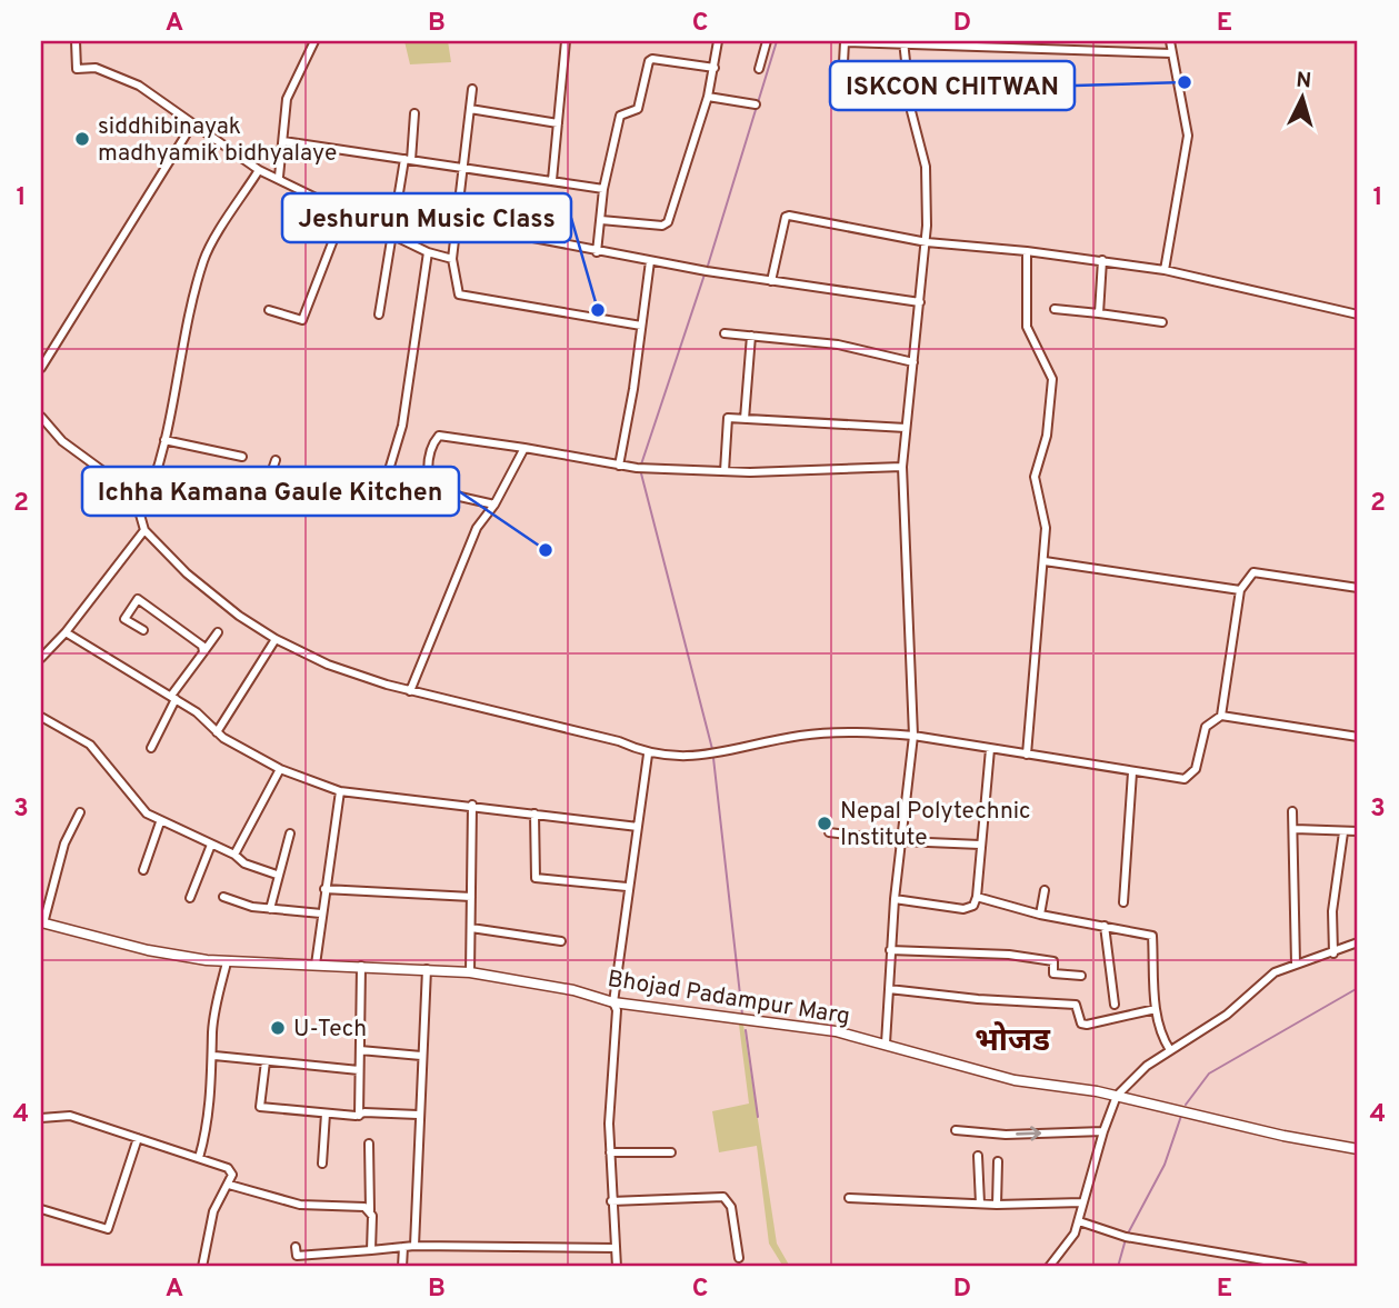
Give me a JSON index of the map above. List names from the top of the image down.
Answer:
{
  "streets": {
    "street": ["Bhojad Padampur Marg"]
  },
  "districts": ["भोजड"],
  "places": [
    "ISKCON CHITWAN",
    "siddhibinayak madhyamik bidhyalaye",
    "Jeshurun Music Class",
    "Ichha Kamana Gaule Kitchen",
    "Nepal Polytechnic Institute",
    "U-Tech"
  ],
  "north": "top",
  "grid": {
    "columns": [
      "A",
      "B",
      "C",
      "D",
      "E"
    ],
    "rows": [
      "1",
      "2",
      "3",
      "4"
    ]
  }
}
